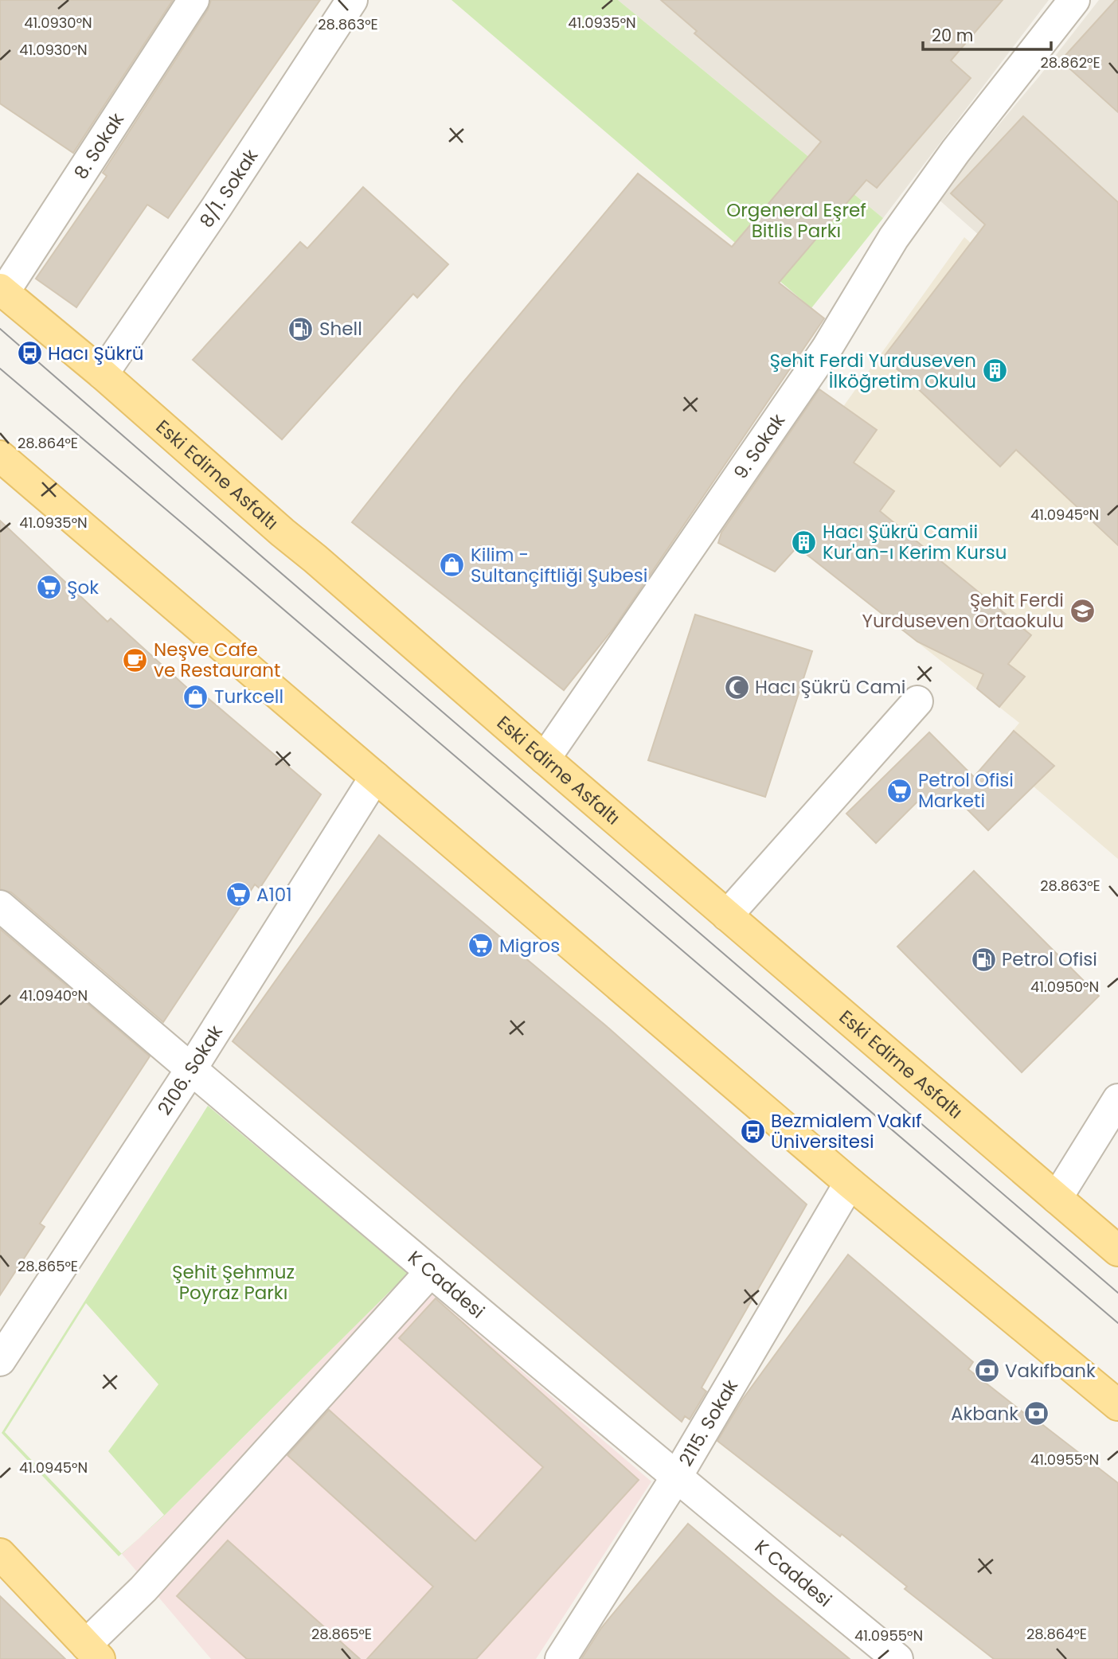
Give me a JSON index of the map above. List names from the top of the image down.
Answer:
{
  "streets": {
    "main road": ["Eski Edirne Asfaltı"],
    "street": [
      "8. Sokak",
      "8/1. Sokak",
      "9. Sokak",
      "2106. Sokak",
      "K Caddesi",
      "2115. Sokak"
    ]
  },
  "crossings": [
    ["8. Sokak", "Eski Edirne Asfaltı"],
    ["8/1. Sokak", "Eski Edirne Asfaltı"],
    ["9. Sokak", "Eski Edirne Asfaltı"],
    ["2106. Sokak", "K Caddesi"],
    ["K Caddesi", "2115. Sokak"]
  ],
  "parks": ["Orgeneral Eşref Bitlis Parkı", "Şehit Şehmuz Poyraz Parkı"],
  "places": {
    "fuel station": ["Shell", "Petrol Ofisi"],
    "bus stop": ["Hacı Şükrü", "Bezmialem Vakıf Üniversitesi"],
    "building": ["Şehit Ferdi Yurduseven İlköğretim Okulu", "Hacı Şükrü Camii Kur'an-ı Kerim Kursu"],
    "shop": ["Kilim - Sultançiftliği Şubesi", "Turkcell"],
    "supermarket": [
      "Şok",
      "Petrol Ofisi Marketi",
      "A101",
      "Migros"
    ],
    "school or university": ["Şehit Ferdi Yurduseven Ortaokulu"],
    "cafe": ["Neşve Cafe ve Restaurant"],
    "mosque": ["Hacı Şükrü Cami"],
    "bank": ["Vakıfbank", "Akbank"]
  },
  "scale_bar": "20 m",
  "coordinates": [
    "41.0930°N",
    "41.0935°N",
    "28.863°E",
    "28.862°E",
    "28.864°E",
    "41.0945°N",
    "41.0950°N",
    "41.0940°N",
    "28.865°E",
    "41.0955°N"
  ]
}
